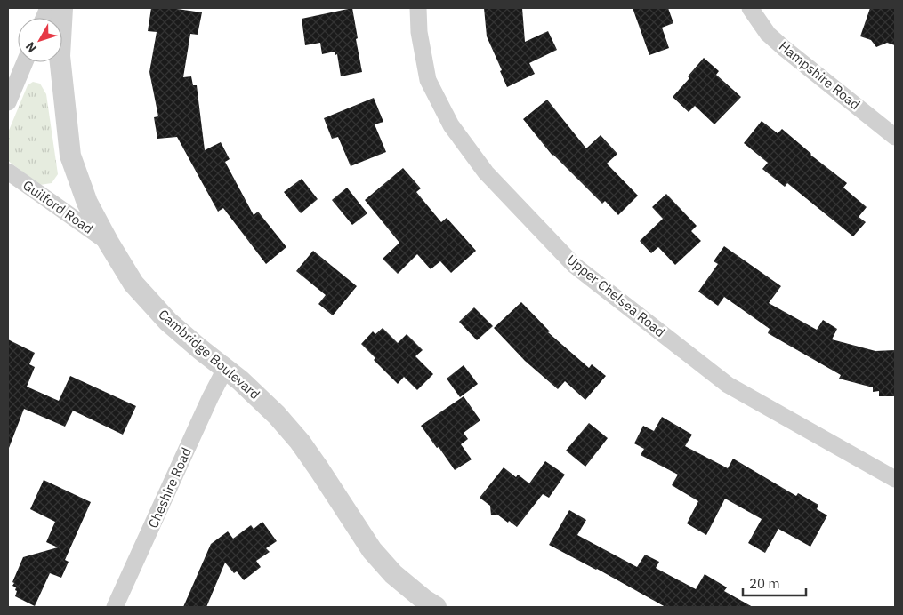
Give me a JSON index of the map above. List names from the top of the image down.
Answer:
{
  "streets": {
    "street": [
      "Hampshire Road",
      "Guilford Road",
      "Upper Chelsea Road",
      "Cambridge Boulevard",
      "Cheshire Road"
    ]
  },
  "crossings": [
    ["Guilford Road", "Cambridge Boulevard"],
    ["Cambridge Boulevard", "Cheshire Road"]
  ],
  "scale_bar": "20 m",
  "north": "bottom left"
}
